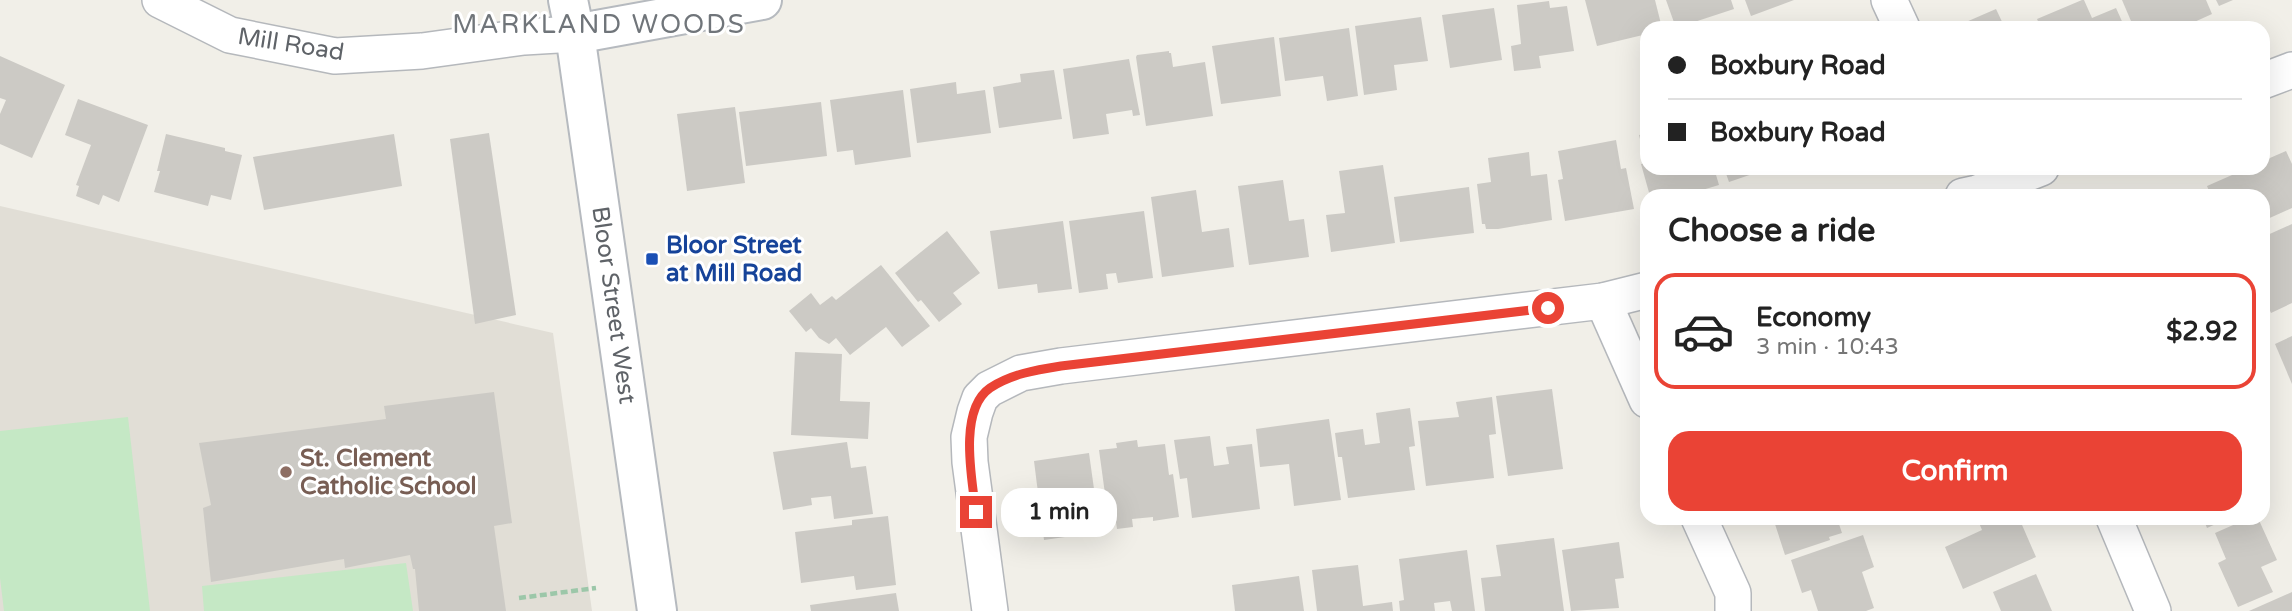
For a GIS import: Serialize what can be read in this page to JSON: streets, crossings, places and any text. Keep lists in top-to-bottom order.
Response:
{
  "streets": {
    "main road": ["Mill Road", "Bloor Street West"]
  },
  "crossings": [
    ["Mill Road", "Bloor Street West"]
  ],
  "districts": ["MARKLAND WOODS"],
  "places": {
    "transit": ["Bloor Street at Mill Road"],
    "other": ["St. Clement Catholic School"]
  },
  "page": {
    "banner": ["Boxbury Road", "Boxbury Road"],
    "heading": "Choose a ride",
    "list": [
      {
        "name": "Economy",
        "note": "3 min · 10:43",
        "value": "$2.92"
      }
    ],
    "buttons": "Confirm",
    "bubble": "1 min"
  }
}
